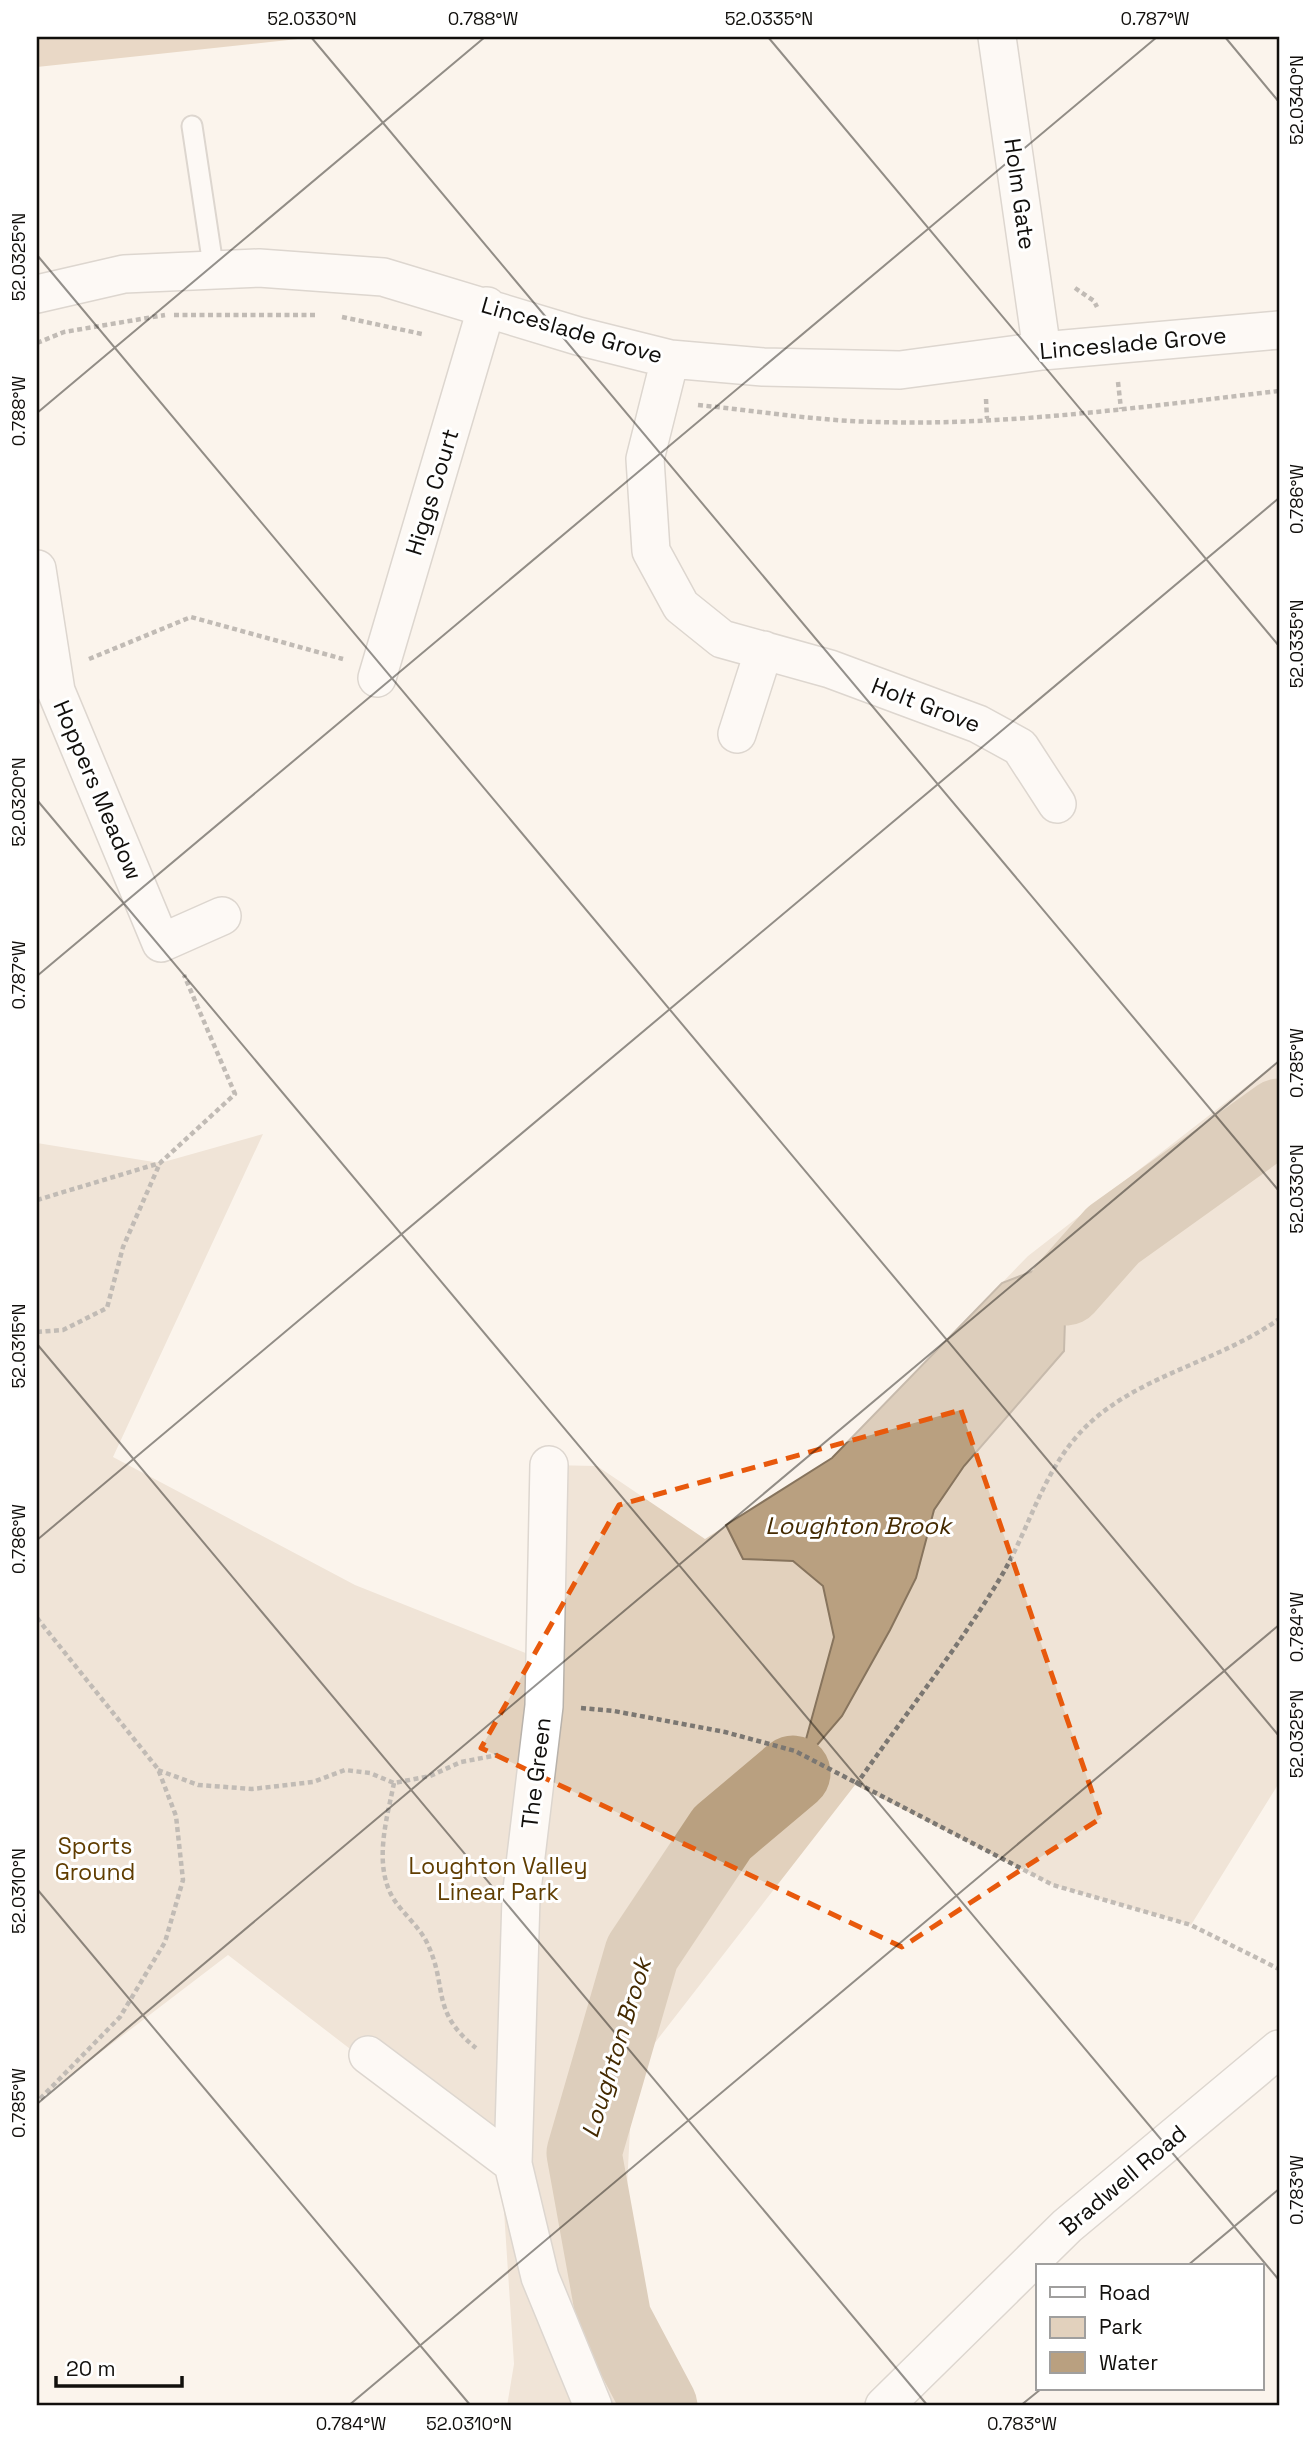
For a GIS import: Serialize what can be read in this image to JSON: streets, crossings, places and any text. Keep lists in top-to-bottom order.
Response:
{
  "streets": {
    "street": [
      "Holm Gate",
      "Linceslade Grove",
      "Higgs Court",
      "Holt Grove",
      "Hoppers Meadow",
      "The Green",
      "Bradwell Road"
    ]
  },
  "crossings": [
    ["Holm Gate", "Linceslade Grove"],
    ["Linceslade Grove", "Higgs Court"],
    ["Linceslade Grove", "Holt Grove"]
  ],
  "water": ["Loughton Brook"],
  "parks": ["Sports Ground", "Loughton Valley Linear Park"],
  "legend": ["Road", "Park", "Water"],
  "scale_bar": "20 m",
  "coordinates": [
    "52.0330°N",
    "0.788°W",
    "52.0335°N",
    "0.787°W",
    "52.0340°N",
    "52.0325°N",
    "0.786°W",
    "52.0320°N",
    "0.785°W",
    "52.0315°N",
    "0.784°W",
    "52.0310°N",
    "0.783°W"
  ]
}
